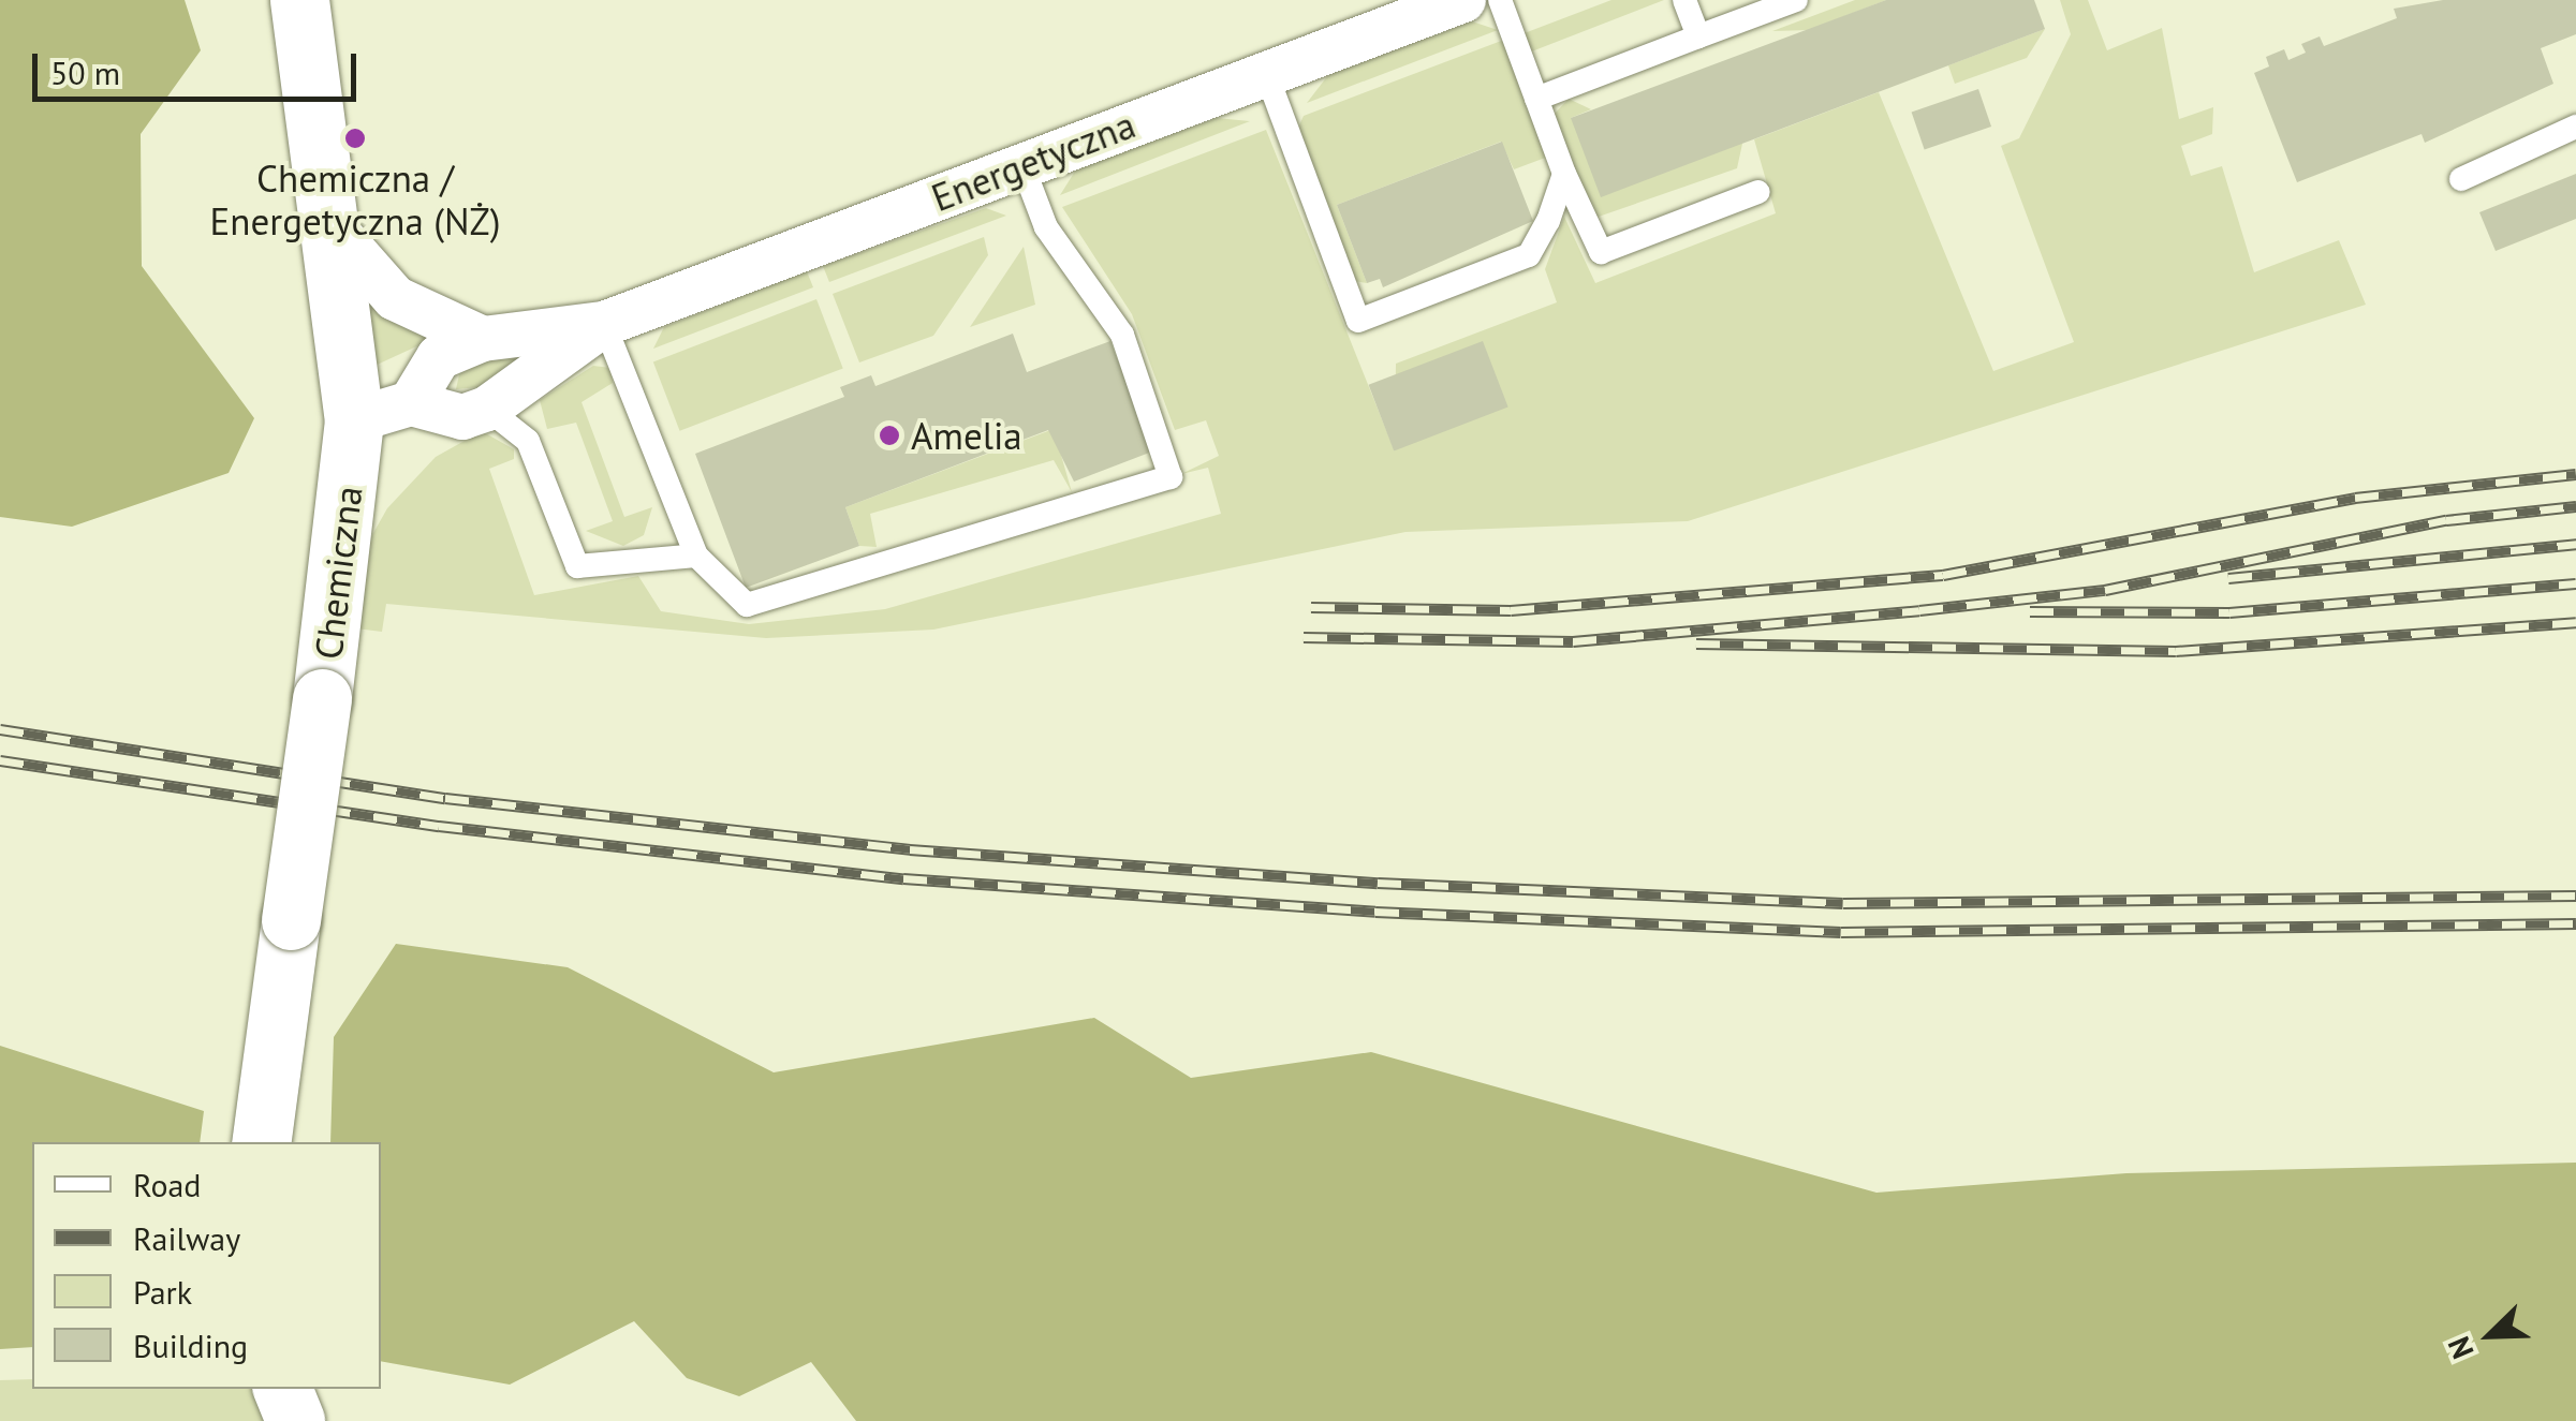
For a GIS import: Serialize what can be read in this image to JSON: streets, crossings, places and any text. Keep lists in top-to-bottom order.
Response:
{
  "streets": {
    "street": ["Energetyczna", "Chemiczna"]
  },
  "places": ["Chemiczna / Energetyczna (NŻ)", "Amelia"],
  "legend": [
    "Road",
    "Railway",
    "Park",
    "Building"
  ],
  "scale_bar": "50 m",
  "north": "bottom left"
}
